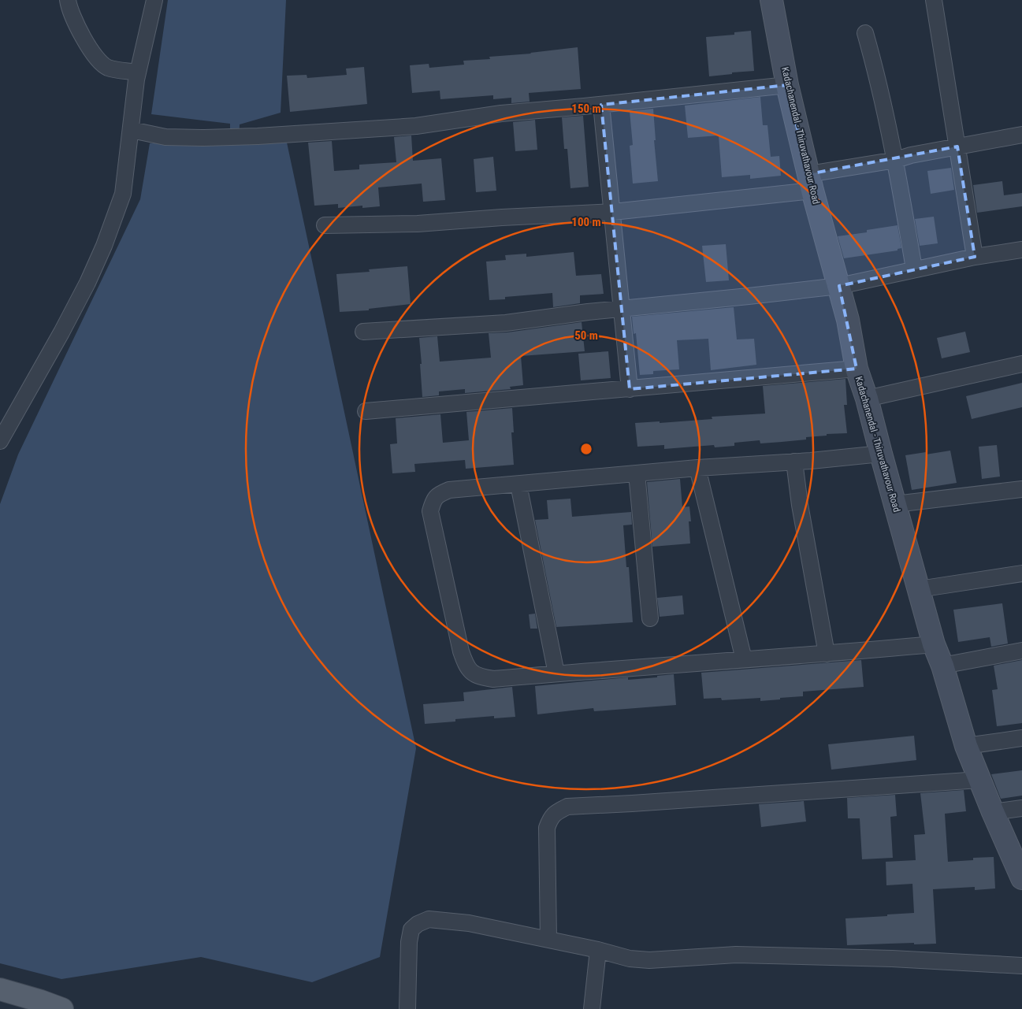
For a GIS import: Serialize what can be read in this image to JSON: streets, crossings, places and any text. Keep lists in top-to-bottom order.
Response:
{
  "streets": {
    "main road": ["Kadachanendal - Thiruvathavour Road"]
  },
  "rings": ["150 m", "100 m", "50 m"]
}
